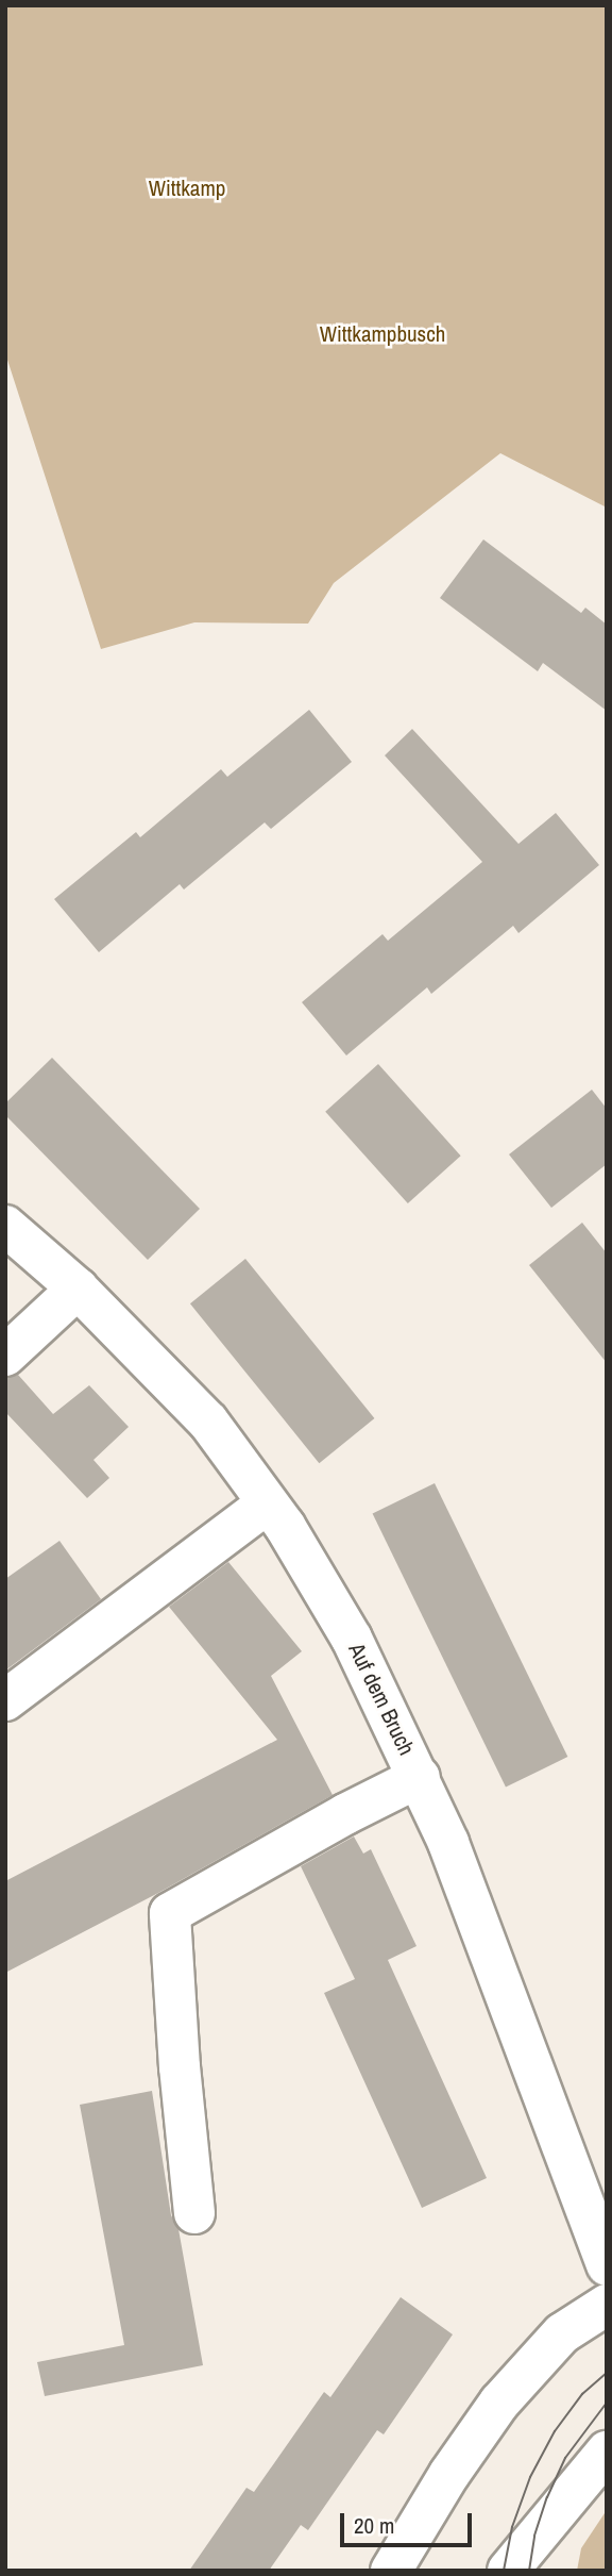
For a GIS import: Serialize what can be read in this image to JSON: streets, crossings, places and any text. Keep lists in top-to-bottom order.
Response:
{
  "streets": {
    "street": ["Auf dem Bruch"]
  },
  "parks": ["Wittkamp", "Wittkampbusch"],
  "scale_bar": "20 m"
}
